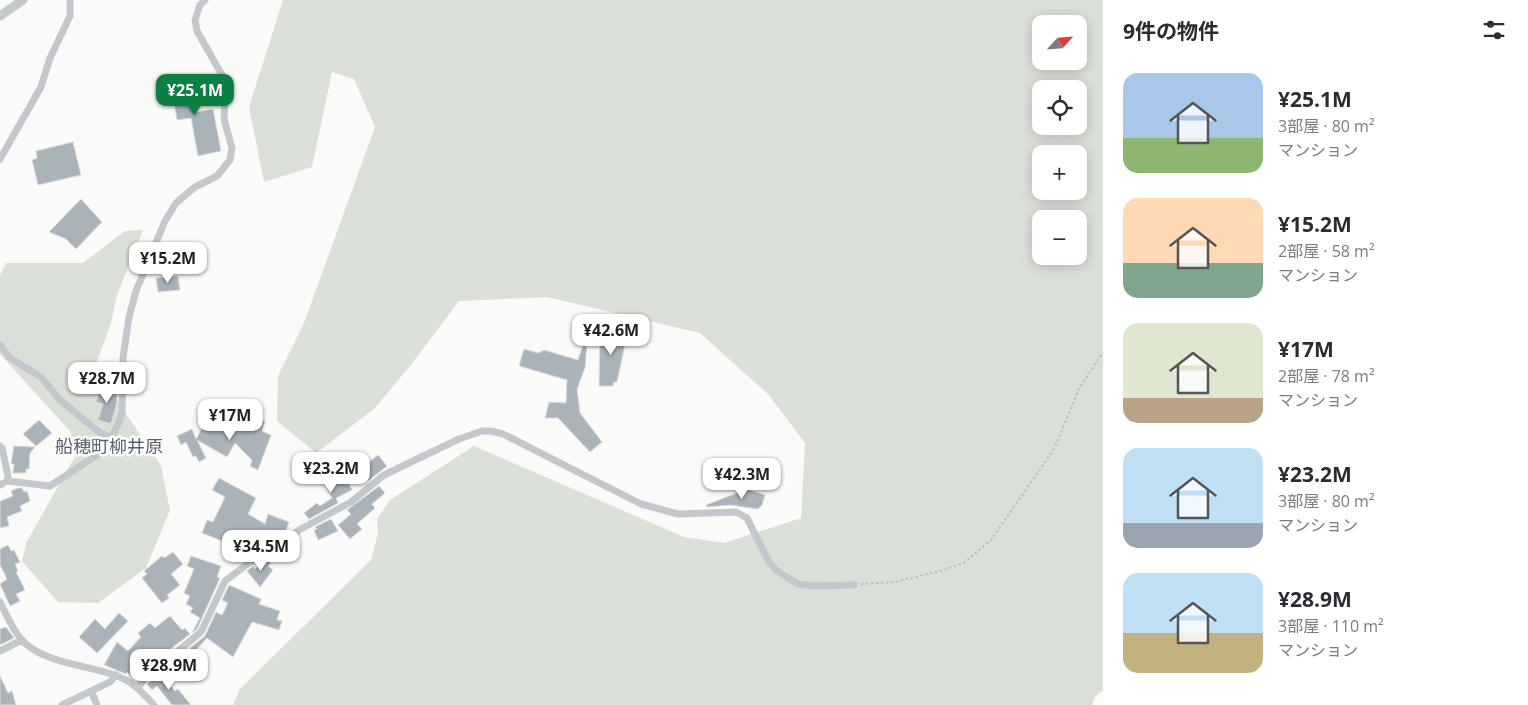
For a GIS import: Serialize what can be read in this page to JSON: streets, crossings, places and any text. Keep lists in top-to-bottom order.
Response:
{
  "districts": ["船穂町柳井原"],
  "north": "top right",
  "page": {
    "heading": "9件の物件",
    "map_buttons": ["+", "−"],
    "list": [
      {
        "name": "¥25.1M",
        "note": "3部屋 · 80 m² · マンション"
      },
      {
        "name": "¥15.2M",
        "note": "2部屋 · 58 m² · マンション"
      },
      {
        "name": "¥17M",
        "note": "2部屋 · 78 m² · マンション"
      },
      {
        "name": "¥23.2M",
        "note": "3部屋 · 80 m² · マンション"
      },
      {
        "name": "¥28.9M",
        "note": "3部屋 · 110 m² · マンション"
      }
    ],
    "price": [
      "¥25.1M",
      "¥15.2M",
      "¥42.6M",
      "¥28.7M",
      "¥17M",
      "¥23.2M",
      "¥42.3M",
      "¥34.5M",
      "¥28.9M"
    ]
  }
}
